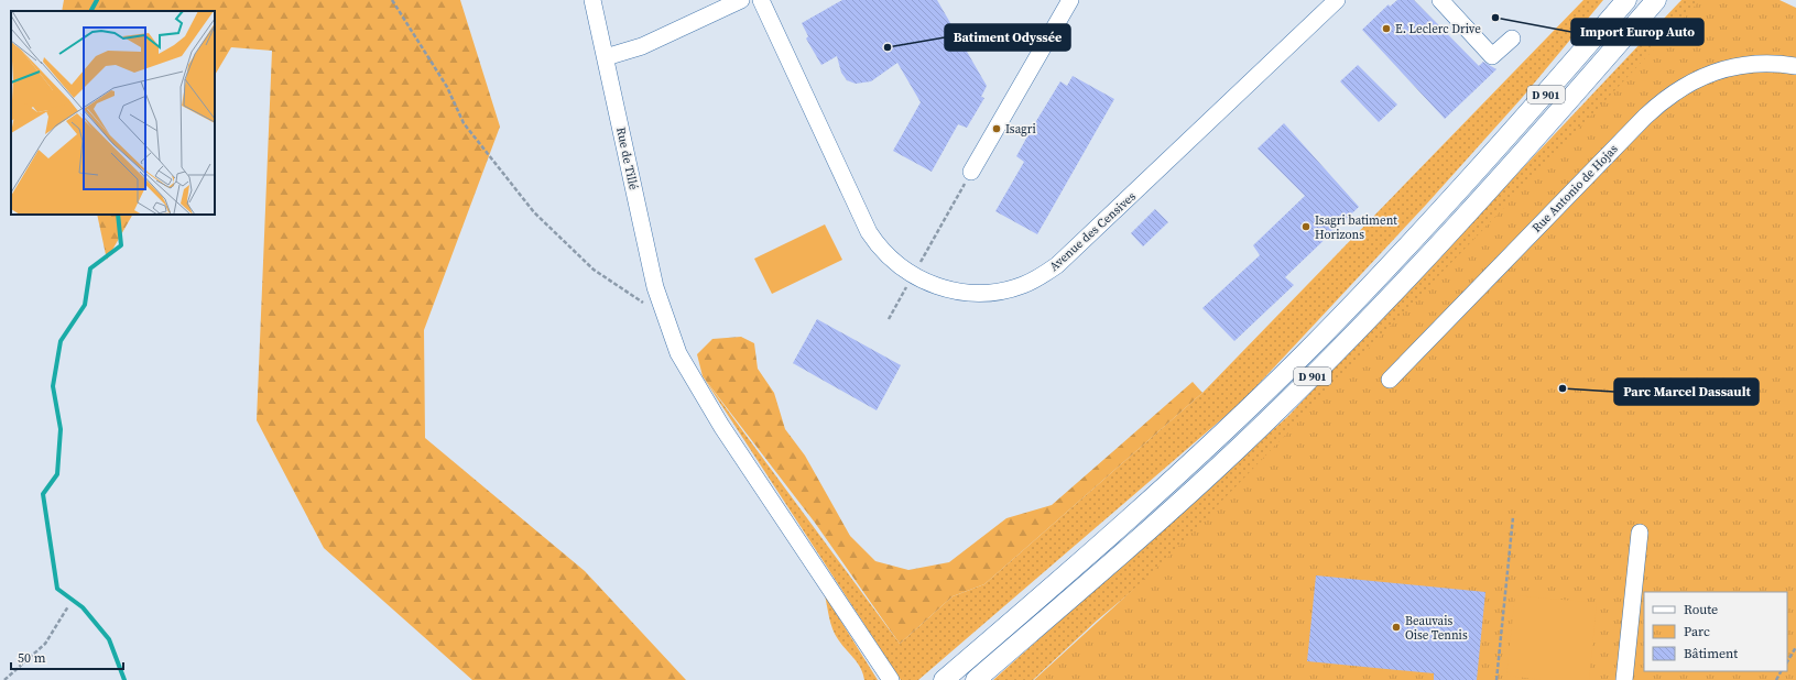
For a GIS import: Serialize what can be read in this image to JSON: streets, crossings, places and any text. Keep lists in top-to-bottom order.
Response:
{
  "streets": {
    "main road": ["D 901"],
    "street": ["Rue de Tillé", "Rue Antonio de Hojas", "Avenue des Censives"]
  },
  "places": [
    "Import Europ Auto",
    "E. Leclerc Drive",
    "Batiment Odyssée",
    "Isagri",
    "Isagri batiment Horizons",
    "Parc Marcel Dassault",
    "Beauvais Oise Tennis"
  ],
  "legend": ["Route", "Parc", "Bâtiment"],
  "scale_bar": "50 m"
}
